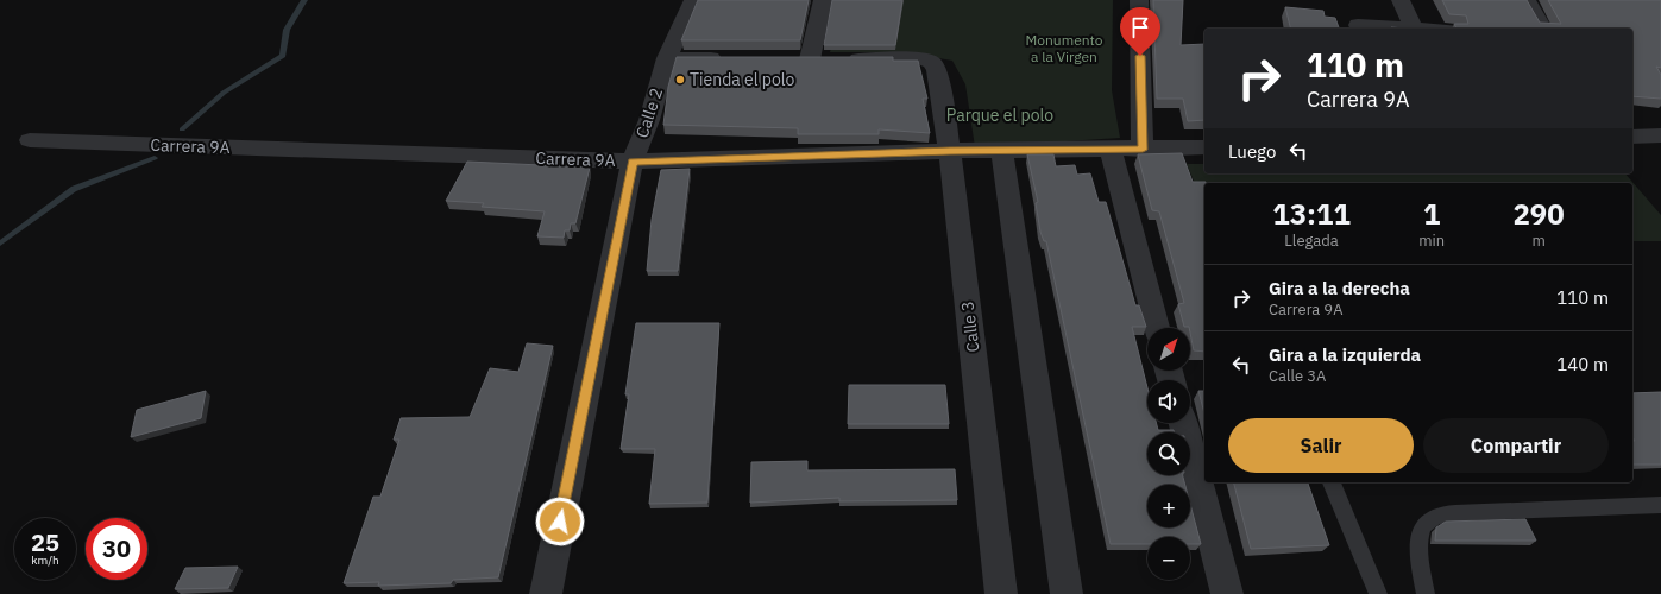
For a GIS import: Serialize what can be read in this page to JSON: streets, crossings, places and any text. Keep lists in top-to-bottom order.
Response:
{
  "streets": {
    "street": ["Calle 2", "Carrera 9A", "Calle 3"]
  },
  "crossings": [
    ["Calle 2", "Carrera 9A"],
    ["Carrera 9A", "Calle 3"]
  ],
  "parks": ["Monumento a la Virgen", "Parque el polo"],
  "places": ["Tienda el polo"],
  "north": "top right",
  "page": {
    "turn": ["110 m", "Carrera 9A"],
    "then": "Luego",
    "eta": [
      "13:11",
      "Llegada",
      "1",
      "min",
      "290",
      "m"
    ],
    "list": [
      {
        "name": "Gira a la derecha",
        "note": "Carrera 9A",
        "value": "110 m"
      },
      {
        "name": "Gira a la izquierda",
        "note": "Calle 3A",
        "value": "140 m"
      }
    ],
    "map_buttons": ["+", "−"],
    "buttons": ["Salir", "Compartir"],
    "speed": "25 km/h",
    "limit": "30"
  }
}
